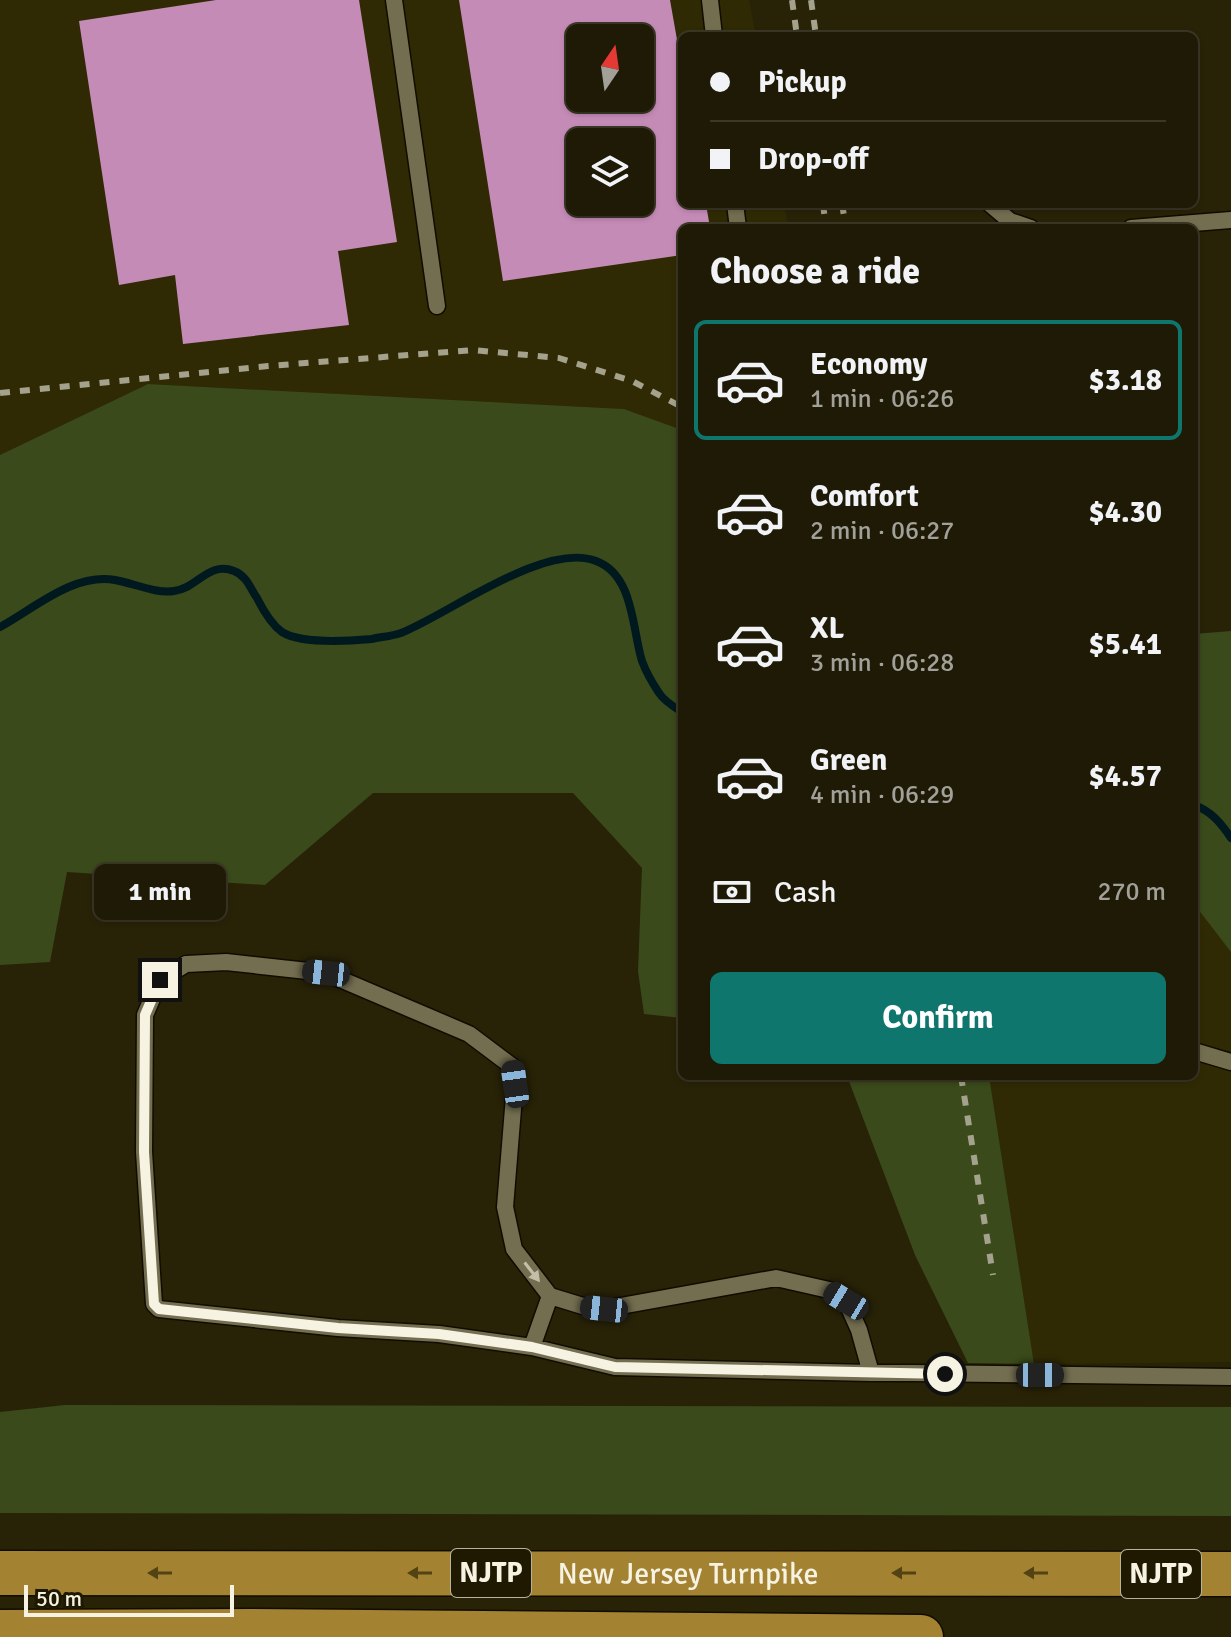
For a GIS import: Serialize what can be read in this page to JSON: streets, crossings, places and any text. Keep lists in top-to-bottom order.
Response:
{
  "streets": {
    "highway": ["NJTP", "New Jersey Turnpike"]
  },
  "scale_bar": "50 m",
  "north": "top",
  "page": {
    "banner": ["Pickup", "Drop-off"],
    "heading": "Choose a ride",
    "list": [
      {
        "name": "Economy",
        "note": "1 min · 06:26",
        "value": "$3.18"
      },
      {
        "name": "Comfort",
        "note": "2 min · 06:27",
        "value": "$4.30"
      },
      {
        "name": "XL",
        "note": "3 min · 06:28",
        "value": "$5.41"
      },
      {
        "name": "Green",
        "note": "4 min · 06:29",
        "value": "$4.57"
      }
    ],
    "pay": ["Cash", "270 m"],
    "bubble": "1 min",
    "buttons": "Confirm",
    "scale": "50 m"
  }
}
